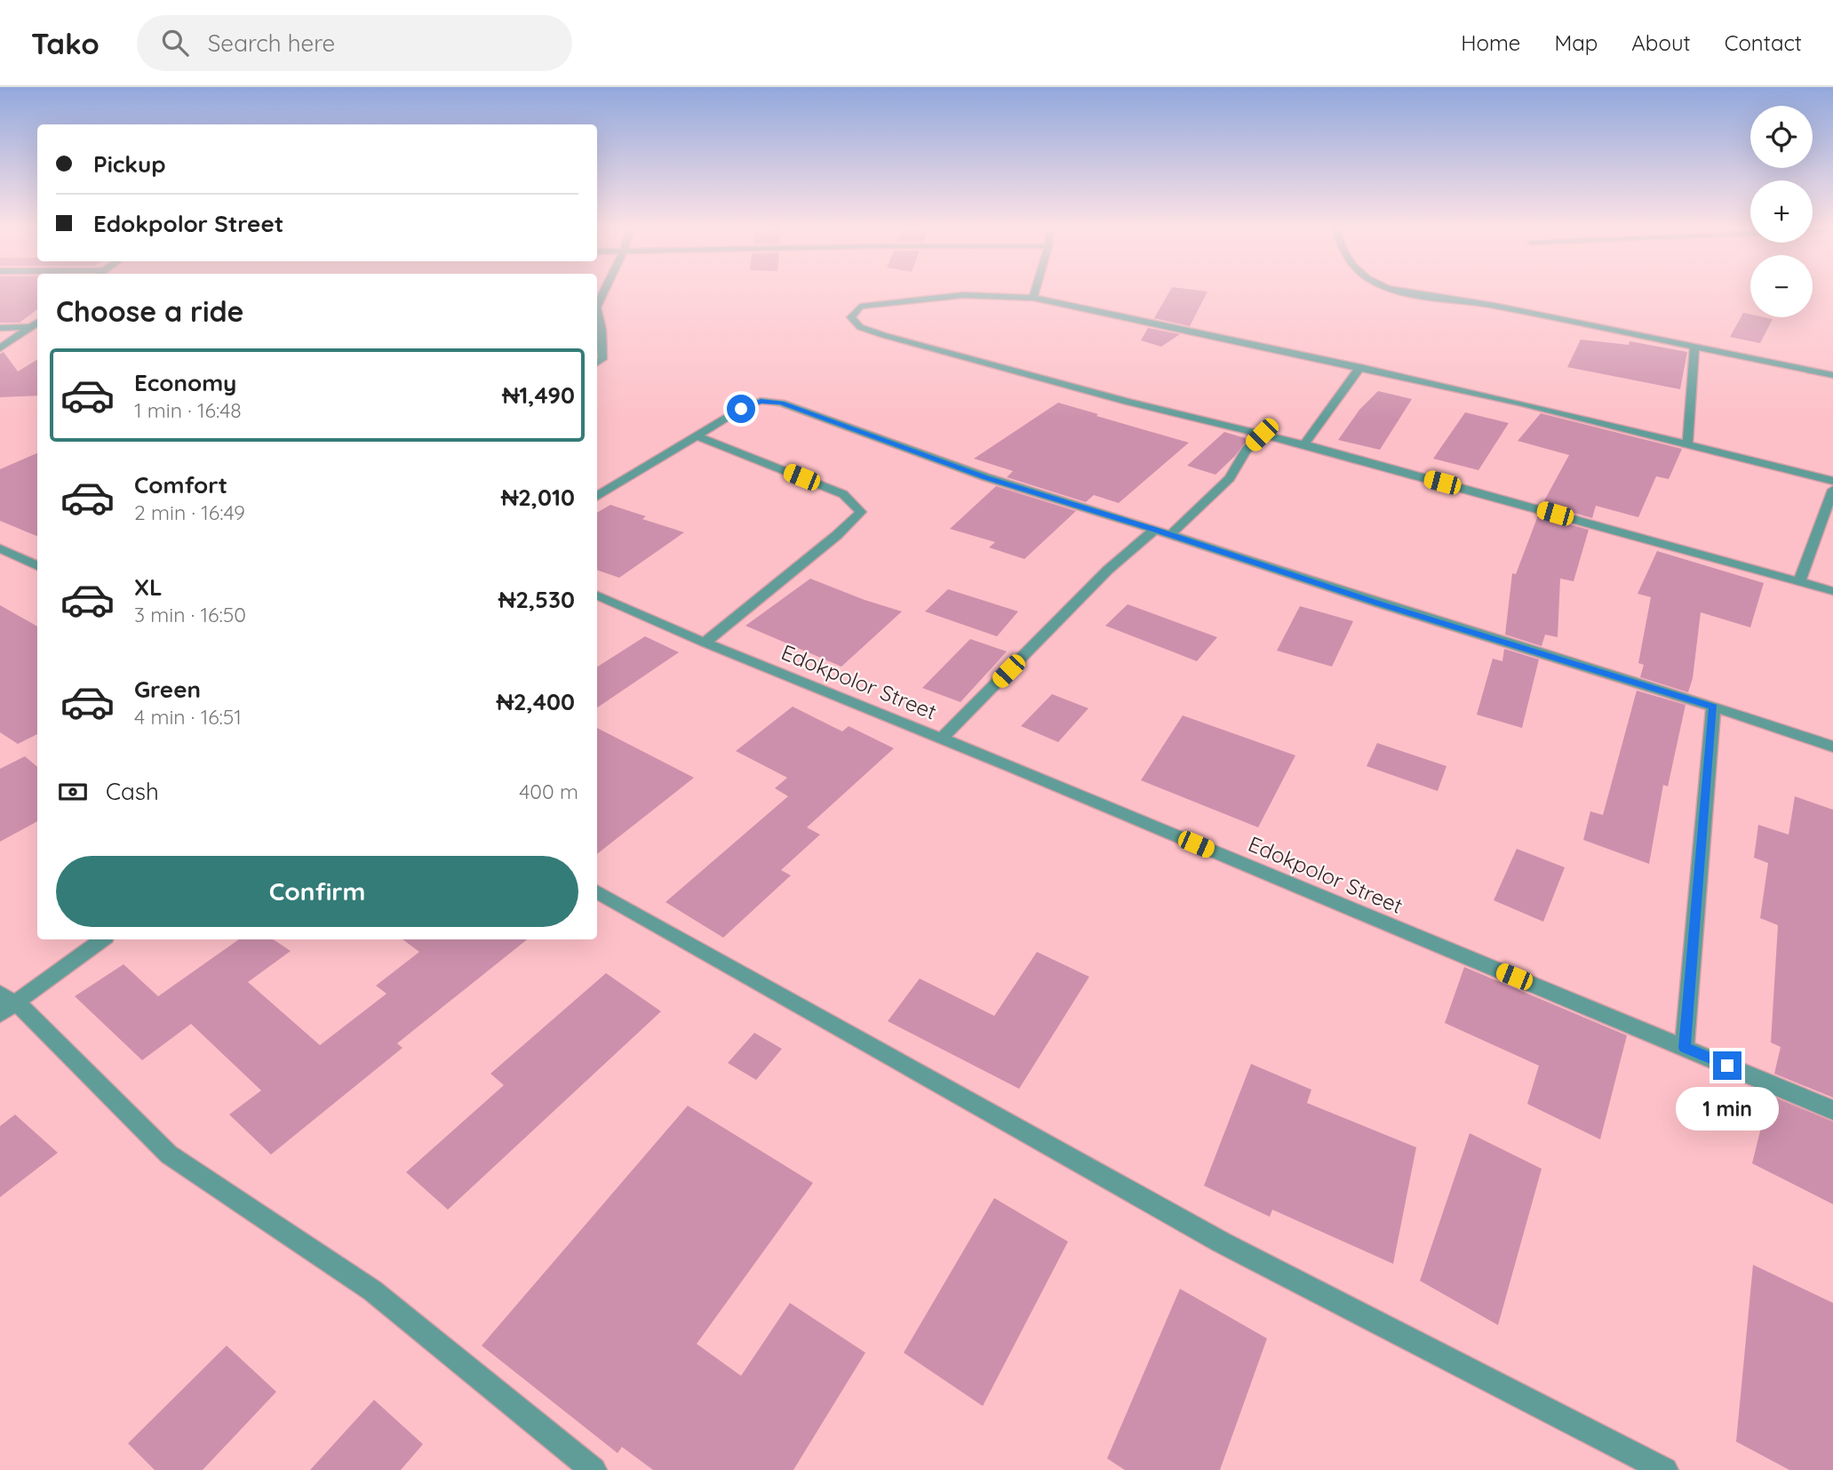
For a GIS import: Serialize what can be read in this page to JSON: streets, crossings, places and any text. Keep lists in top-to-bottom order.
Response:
{
  "streets": {
    "street": ["Edokpolor Street"]
  },
  "page": {
    "header": "Tako",
    "search": "Search here",
    "nav": [
      "Home",
      "Map",
      "About",
      "Contact"
    ],
    "map_buttons": ["+", "−"],
    "banner": ["Pickup", "Edokpolor Street"],
    "heading": "Choose a ride",
    "list": [
      {
        "name": "Economy",
        "note": "1 min · 16:48",
        "value": "₦1,490"
      },
      {
        "name": "Comfort",
        "note": "2 min · 16:49",
        "value": "₦2,010"
      },
      {
        "name": "XL",
        "note": "3 min · 16:50",
        "value": "₦2,530"
      },
      {
        "name": "Green",
        "note": "4 min · 16:51",
        "value": "₦2,400"
      }
    ],
    "pay": ["Cash", "400 m"],
    "buttons": "Confirm",
    "bubble": "1 min"
  }
}
